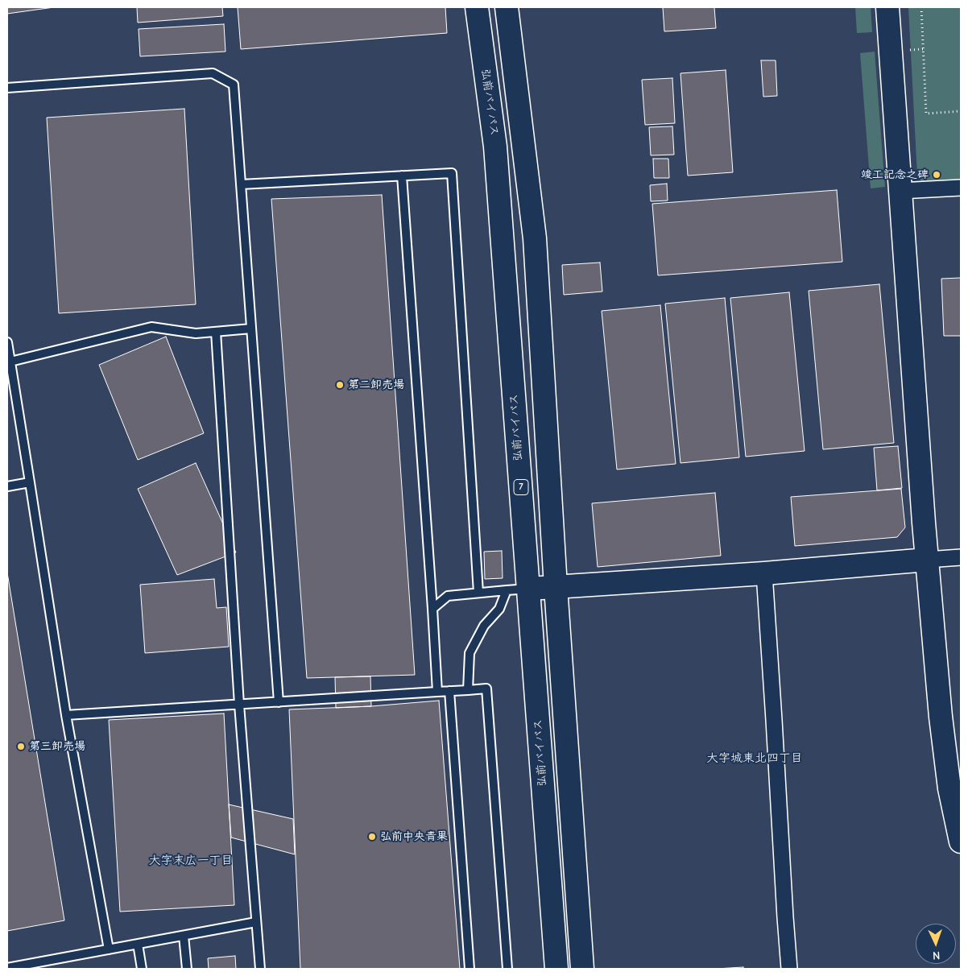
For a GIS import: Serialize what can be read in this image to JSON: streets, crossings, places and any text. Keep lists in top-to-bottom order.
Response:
{
  "streets": {
    "main road": ["弘前バイパス", "7"]
  },
  "districts": ["大字城東北四丁目", "大字末広一丁目"],
  "places": [
    "竣工記念之碑",
    "第二卸売場",
    "第三卸売場",
    "弘前中央青果"
  ],
  "north": "bottom"
}
